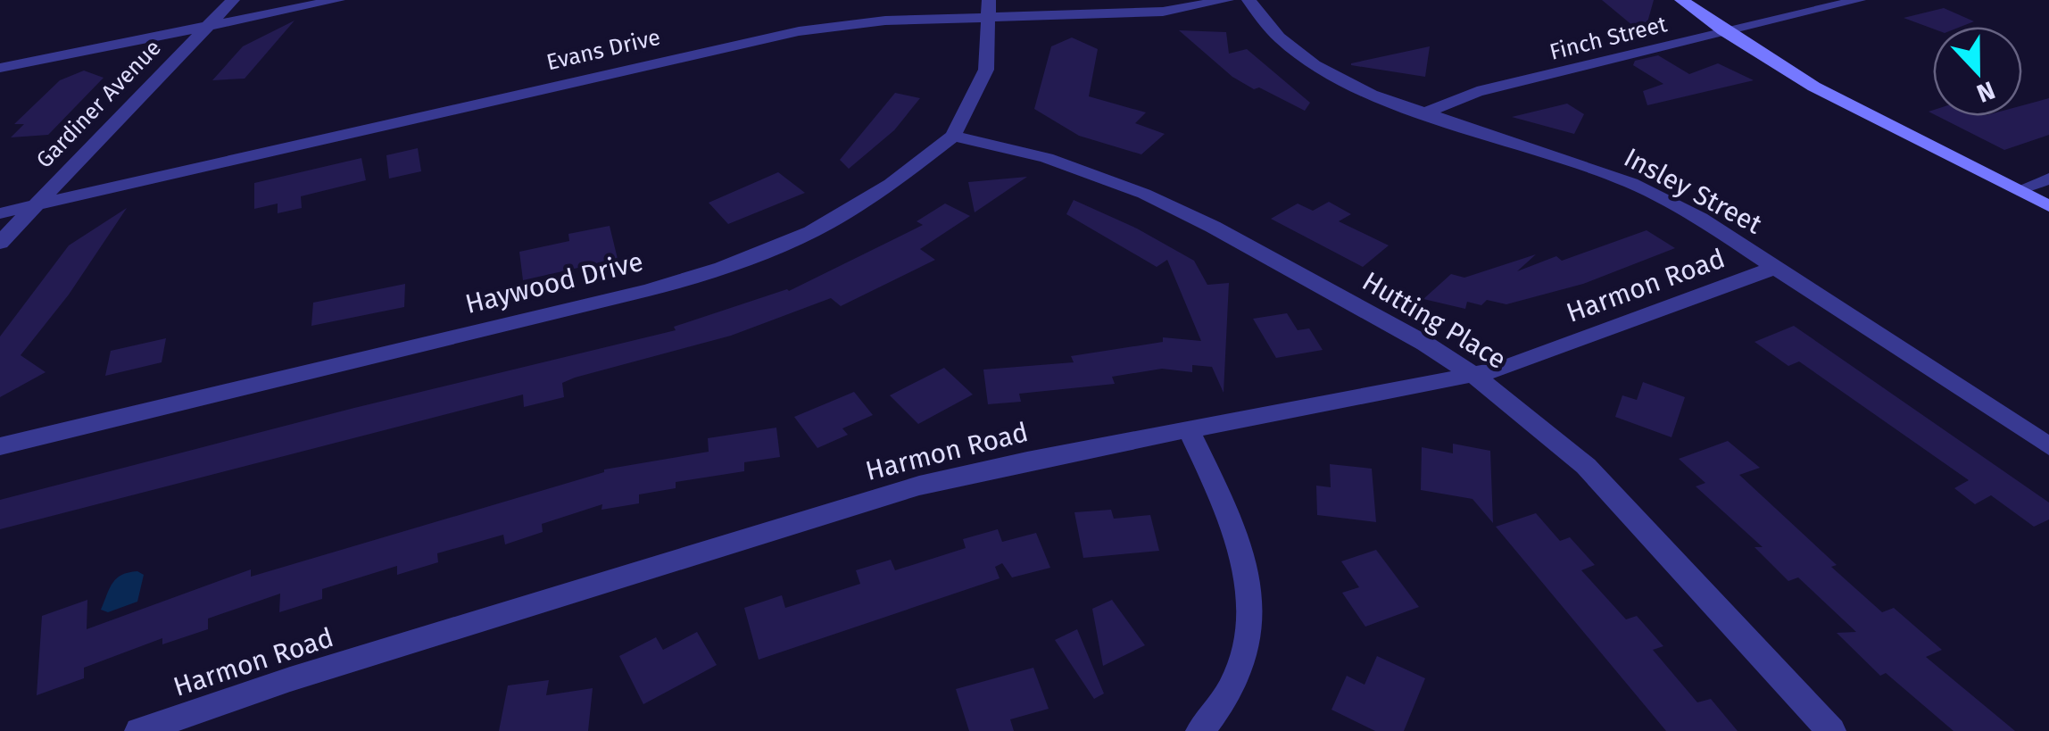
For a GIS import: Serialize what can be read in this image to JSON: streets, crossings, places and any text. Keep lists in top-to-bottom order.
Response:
{
  "streets": {
    "street": [
      "Finch Street",
      "Evans Drive",
      "Gardiner Avenue",
      "Insley Street",
      "Haywood Drive",
      "Harmon Road",
      "Hutting Place"
    ]
  },
  "crossings": [
    ["Finch Street", "Insley Street"],
    ["Evans Drive", "Gardiner Avenue"],
    ["Evans Drive", "Haywood Drive"],
    ["Insley Street", "Harmon Road"],
    ["Haywood Drive", "Hutting Place"],
    ["Harmon Road", "Hutting Place"]
  ],
  "north": "bottom"
}
